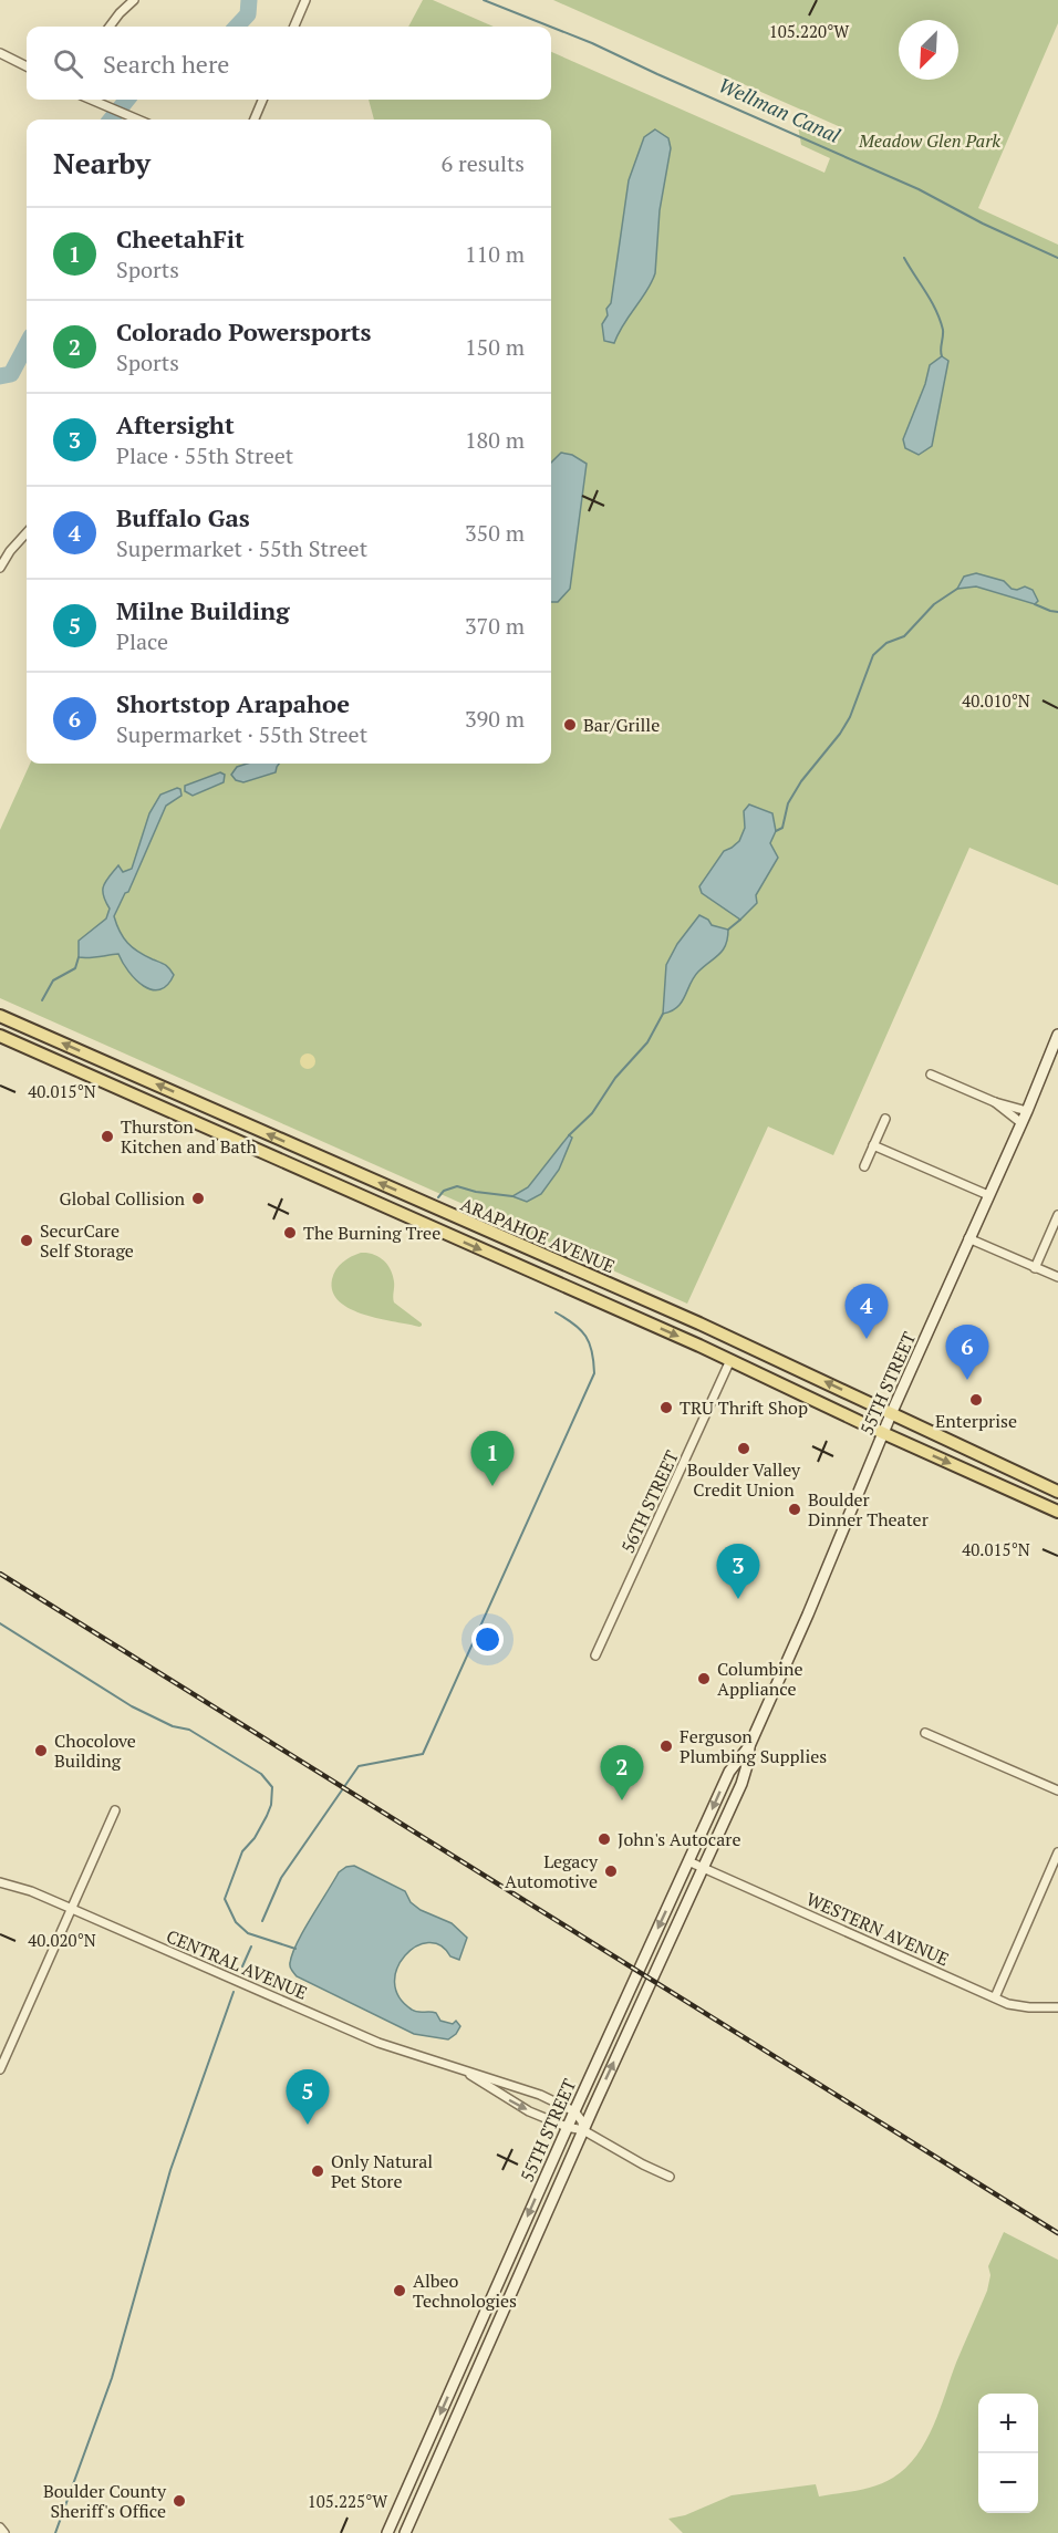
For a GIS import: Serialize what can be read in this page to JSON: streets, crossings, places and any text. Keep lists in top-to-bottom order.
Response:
{
  "streets": {
    "main road": ["ARAPAHOE AVENUE", "55TH STREET"],
    "street": ["56TH STREET", "WESTERN AVENUE", "CENTRAL AVENUE"]
  },
  "crossings": [
    ["ARAPAHOE AVENUE", "55TH STREET"],
    ["ARAPAHOE AVENUE", "56TH STREET"],
    ["55TH STREET", "WESTERN AVENUE"],
    ["55TH STREET", "CENTRAL AVENUE"]
  ],
  "water": ["Wellman Canal"],
  "parks": ["Meadow Glen Park"],
  "places": [
    "Bar/Grille",
    "Thurston Kitchen and Bath",
    "Global Collision",
    "The Burning Tree",
    "SecurCare Self Storage",
    "Enterprise",
    "TRU Thrift Shop",
    "Boulder Valley Credit Union",
    "Boulder Dinner Theater",
    "Columbine Appliance",
    "Ferguson Plumbing Supplies",
    "Chocolove Building",
    "John's Autocare",
    "Legacy Automotive",
    "Only Natural Pet Store",
    "Albeo Technologies",
    "Boulder County Sheriff's Office"
  ],
  "north": "bottom left",
  "page": {
    "search": "Search here",
    "heading": ["Nearby", "6 results"],
    "list": [
      {
        "mark": "1",
        "name": "CheetahFit",
        "note": "Sports",
        "value": "110 m"
      },
      {
        "mark": "2",
        "name": "Colorado Powersports",
        "note": "Sports",
        "value": "150 m"
      },
      {
        "mark": "3",
        "name": "Aftersight",
        "note": "Place · 55th Street",
        "value": "180 m"
      },
      {
        "mark": "4",
        "name": "Buffalo Gas",
        "note": "Supermarket · 55th Street",
        "value": "350 m"
      },
      {
        "mark": "5",
        "name": "Milne Building",
        "note": "Place",
        "value": "370 m"
      },
      {
        "mark": "6",
        "name": "Shortstop Arapahoe",
        "note": "Supermarket · 55th Street",
        "value": "390 m"
      }
    ],
    "pins": [
      "4",
      "6",
      "1",
      "3",
      "2",
      "5"
    ],
    "map_buttons": ["+", "−"]
  },
  "coordinates": [
    "105.220°W",
    "40.010°N",
    "40.015°N",
    "40.020°N",
    "105.225°W"
  ]
}
